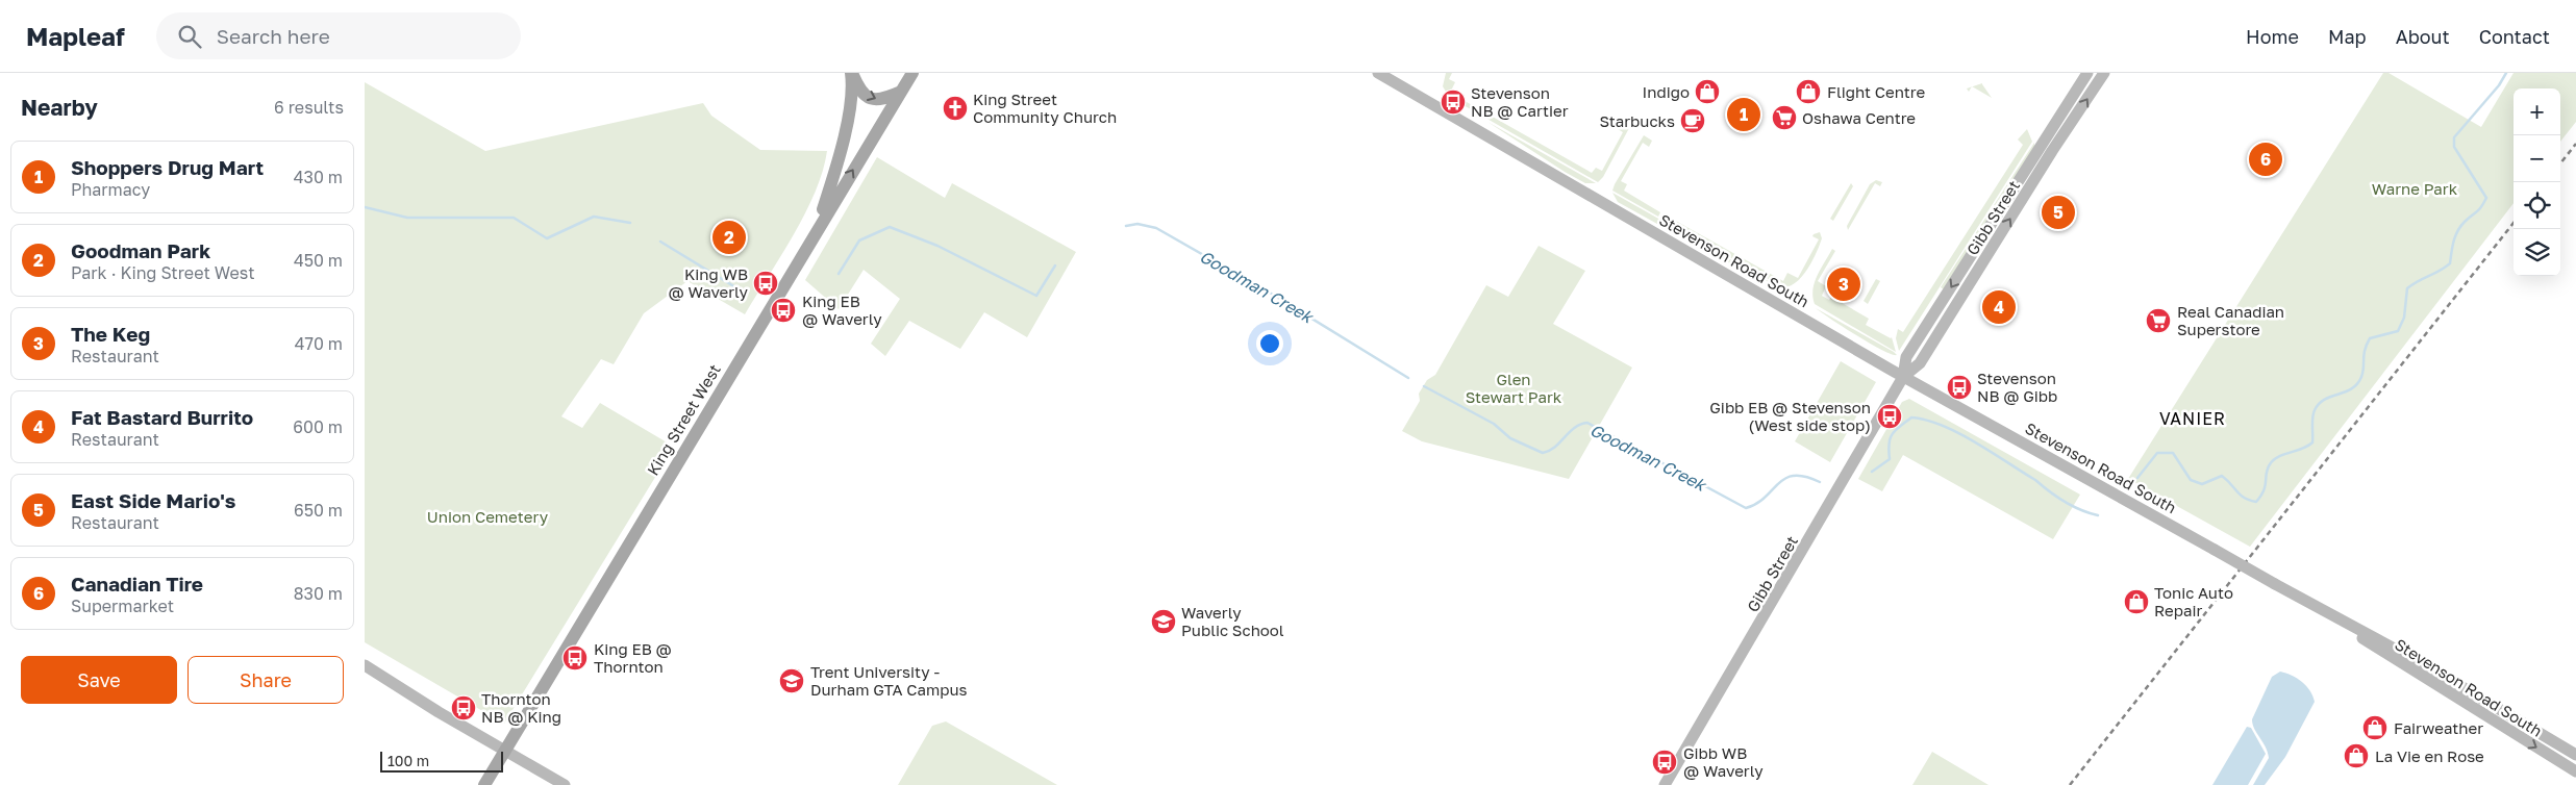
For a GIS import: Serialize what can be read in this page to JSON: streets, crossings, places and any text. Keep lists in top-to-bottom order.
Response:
{
  "streets": {
    "main road": ["Gibb Street", "Stevenson Road South", "King Street West"]
  },
  "crossings": [
    ["Gibb Street", "Stevenson Road South"]
  ],
  "districts": ["VANIER"],
  "water": ["Goodman Creek"],
  "parks": ["Warne Park", "Glen Stewart Park", "Union Cemetery"],
  "places": {
    "shop": [
      "Indigo",
      "Flight Centre",
      "Tonic Auto Repair",
      "Fairweather",
      "La Vie en Rose"
    ],
    "bus stop": [
      "Stevenson NB @ Cartier",
      "King WB @ Waverly",
      "King EB @ Waverly",
      "Stevenson NB @ Gibb",
      "Gibb EB @ Stevenson (West side stop)",
      "King EB @ Thornton",
      "Thornton NB @ King",
      "Gibb WB @ Waverly"
    ],
    "church": ["King Street Community Church"],
    "supermarket": ["Oshawa Centre", "Real Canadian Superstore"],
    "cafe": ["Starbucks"],
    "school or university": ["Waverly Public School", "Trent University - Durham GTA Campus"]
  },
  "scale_bar": "100 m",
  "page": {
    "header": "Mapleaf",
    "search": "Search here",
    "nav": [
      "Home",
      "Map",
      "About",
      "Contact"
    ],
    "heading": ["Nearby", "6 results"],
    "map_buttons": ["+", "−"],
    "pins": [
      "1",
      "6",
      "5",
      "2",
      "3",
      "4"
    ],
    "list": [
      {
        "mark": "1",
        "name": "Shoppers Drug Mart",
        "note": "Pharmacy",
        "value": "430 m"
      },
      {
        "mark": "2",
        "name": "Goodman Park",
        "note": "Park · King Street West",
        "value": "450 m"
      },
      {
        "mark": "3",
        "name": "The Keg",
        "note": "Restaurant",
        "value": "470 m"
      },
      {
        "mark": "4",
        "name": "Fat Bastard Burrito",
        "note": "Restaurant",
        "value": "600 m"
      },
      {
        "mark": "5",
        "name": "East Side Mario's",
        "note": "Restaurant",
        "value": "650 m"
      },
      {
        "mark": "6",
        "name": "Canadian Tire",
        "note": "Supermarket",
        "value": "830 m"
      }
    ],
    "buttons": ["Save", "Share"],
    "scale": "100 m"
  }
}
